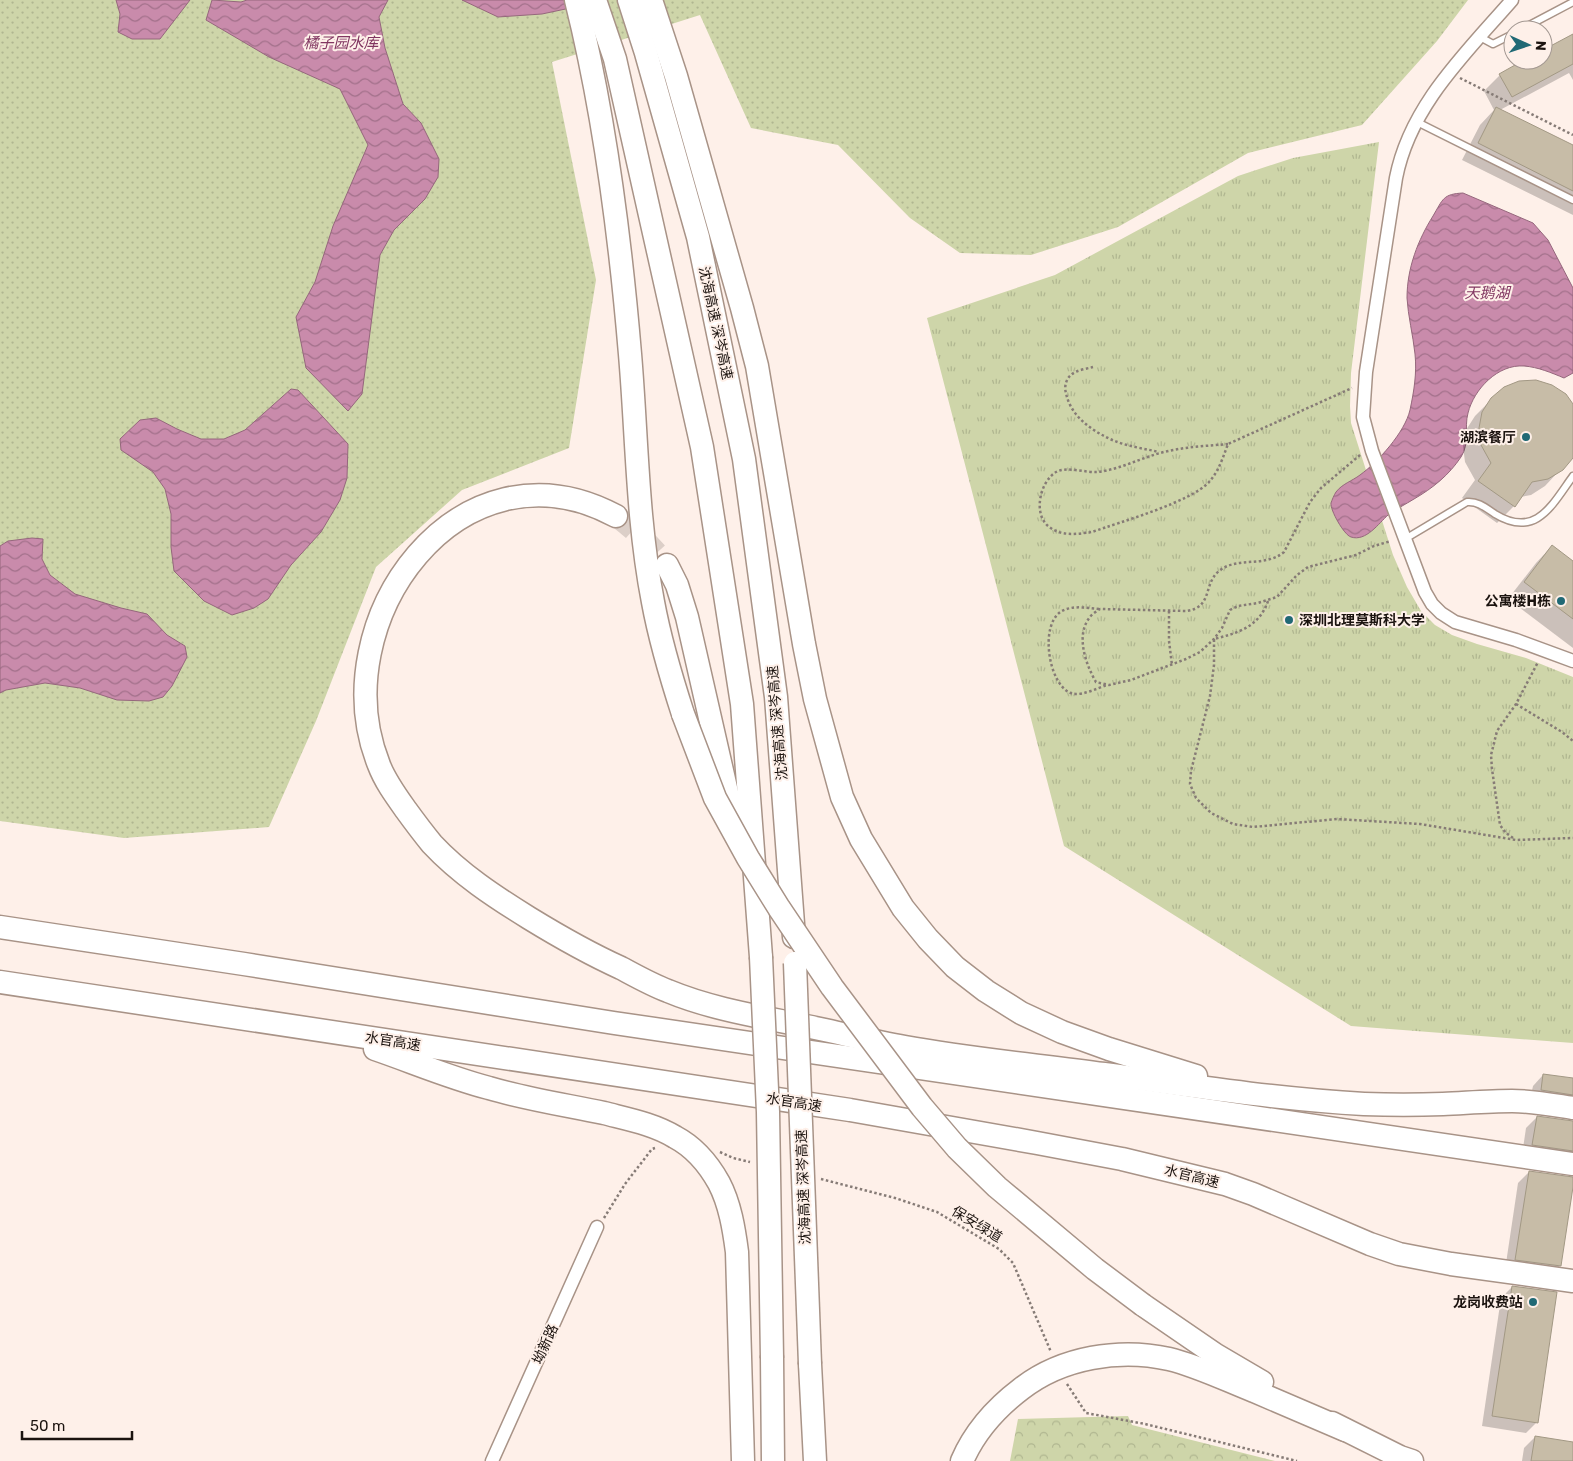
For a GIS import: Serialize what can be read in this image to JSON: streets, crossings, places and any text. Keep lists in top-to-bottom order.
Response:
{
  "streets": {
    "highway": ["沈海高速 深岑高速", "水官高速"],
    "street": ["坳新路"],
    "path": ["保安绿道"]
  },
  "water": ["橘子园水库", "天鹅湖"],
  "places": [
    "湖滨餐厅",
    "公寓楼H栋",
    "深圳北理莫斯科大学",
    "龙岗收费站"
  ],
  "scale_bar": "50 m",
  "north": "right"
}
